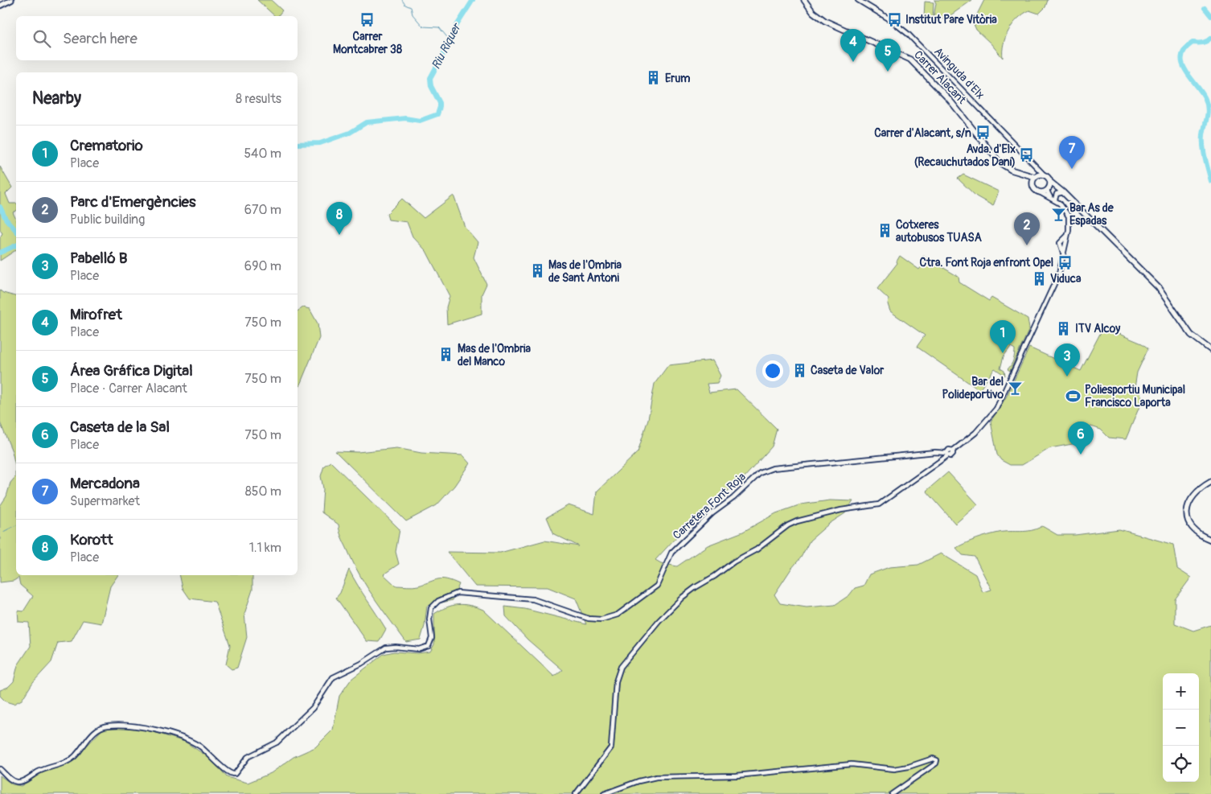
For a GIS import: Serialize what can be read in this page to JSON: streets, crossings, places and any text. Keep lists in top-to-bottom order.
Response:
{
  "streets": {
    "main road": ["Carrer Alacant"],
    "street": ["Avinguda d'Elx", "Carretera Font Roja"]
  },
  "crossings": [
    ["Avinguda d'Elx", "Carrer Alacant"]
  ],
  "water": ["Riu Riquer"],
  "places": {
    "bus stop": [
      "Institut Pare Vitòria",
      "Carrer Montcabrer 38",
      "Carrer d'Alacant, s/n",
      "Avda. d'Elx (Recauchutados Dani)",
      "Ctra. Font Roja enfront Opel"
    ],
    "building": [
      "Erum",
      "Cotxeres autobusos TUASA",
      "Mas de l'Ombria de Sant Antoni",
      "Viduca",
      "ITV Alcoy",
      "Mas de l'Ombria del Manco",
      "Caseta de Valor"
    ],
    "bar": ["Bar As de Espadas", "Bar del Polideportivo"],
    "sports": ["Poliesportiu Municipal Francisco Laporta"]
  },
  "page": {
    "search": "Search here",
    "pins": [
      "4",
      "5",
      "7",
      "8",
      "2",
      "1",
      "3",
      "6"
    ],
    "heading": ["Nearby", "8 results"],
    "list": [
      {
        "mark": "1",
        "name": "Crematorio",
        "note": "Place",
        "value": "540 m"
      },
      {
        "mark": "2",
        "name": "Parc d'Emergències",
        "note": "Public building",
        "value": "670 m"
      },
      {
        "mark": "3",
        "name": "Pabelló B",
        "note": "Place",
        "value": "690 m"
      },
      {
        "mark": "4",
        "name": "Mirofret",
        "note": "Place",
        "value": "750 m"
      },
      {
        "mark": "5",
        "name": "Área Gráfica Digital",
        "note": "Place · Carrer Alacant",
        "value": "750 m"
      },
      {
        "mark": "6",
        "name": "Caseta de la Sal",
        "note": "Place",
        "value": "750 m"
      },
      {
        "mark": "7",
        "name": "Mercadona",
        "note": "Supermarket",
        "value": "850 m"
      },
      {
        "mark": "8",
        "name": "Korott",
        "note": "Place",
        "value": "1.1 km"
      }
    ],
    "map_buttons": ["+", "−"]
  }
}
